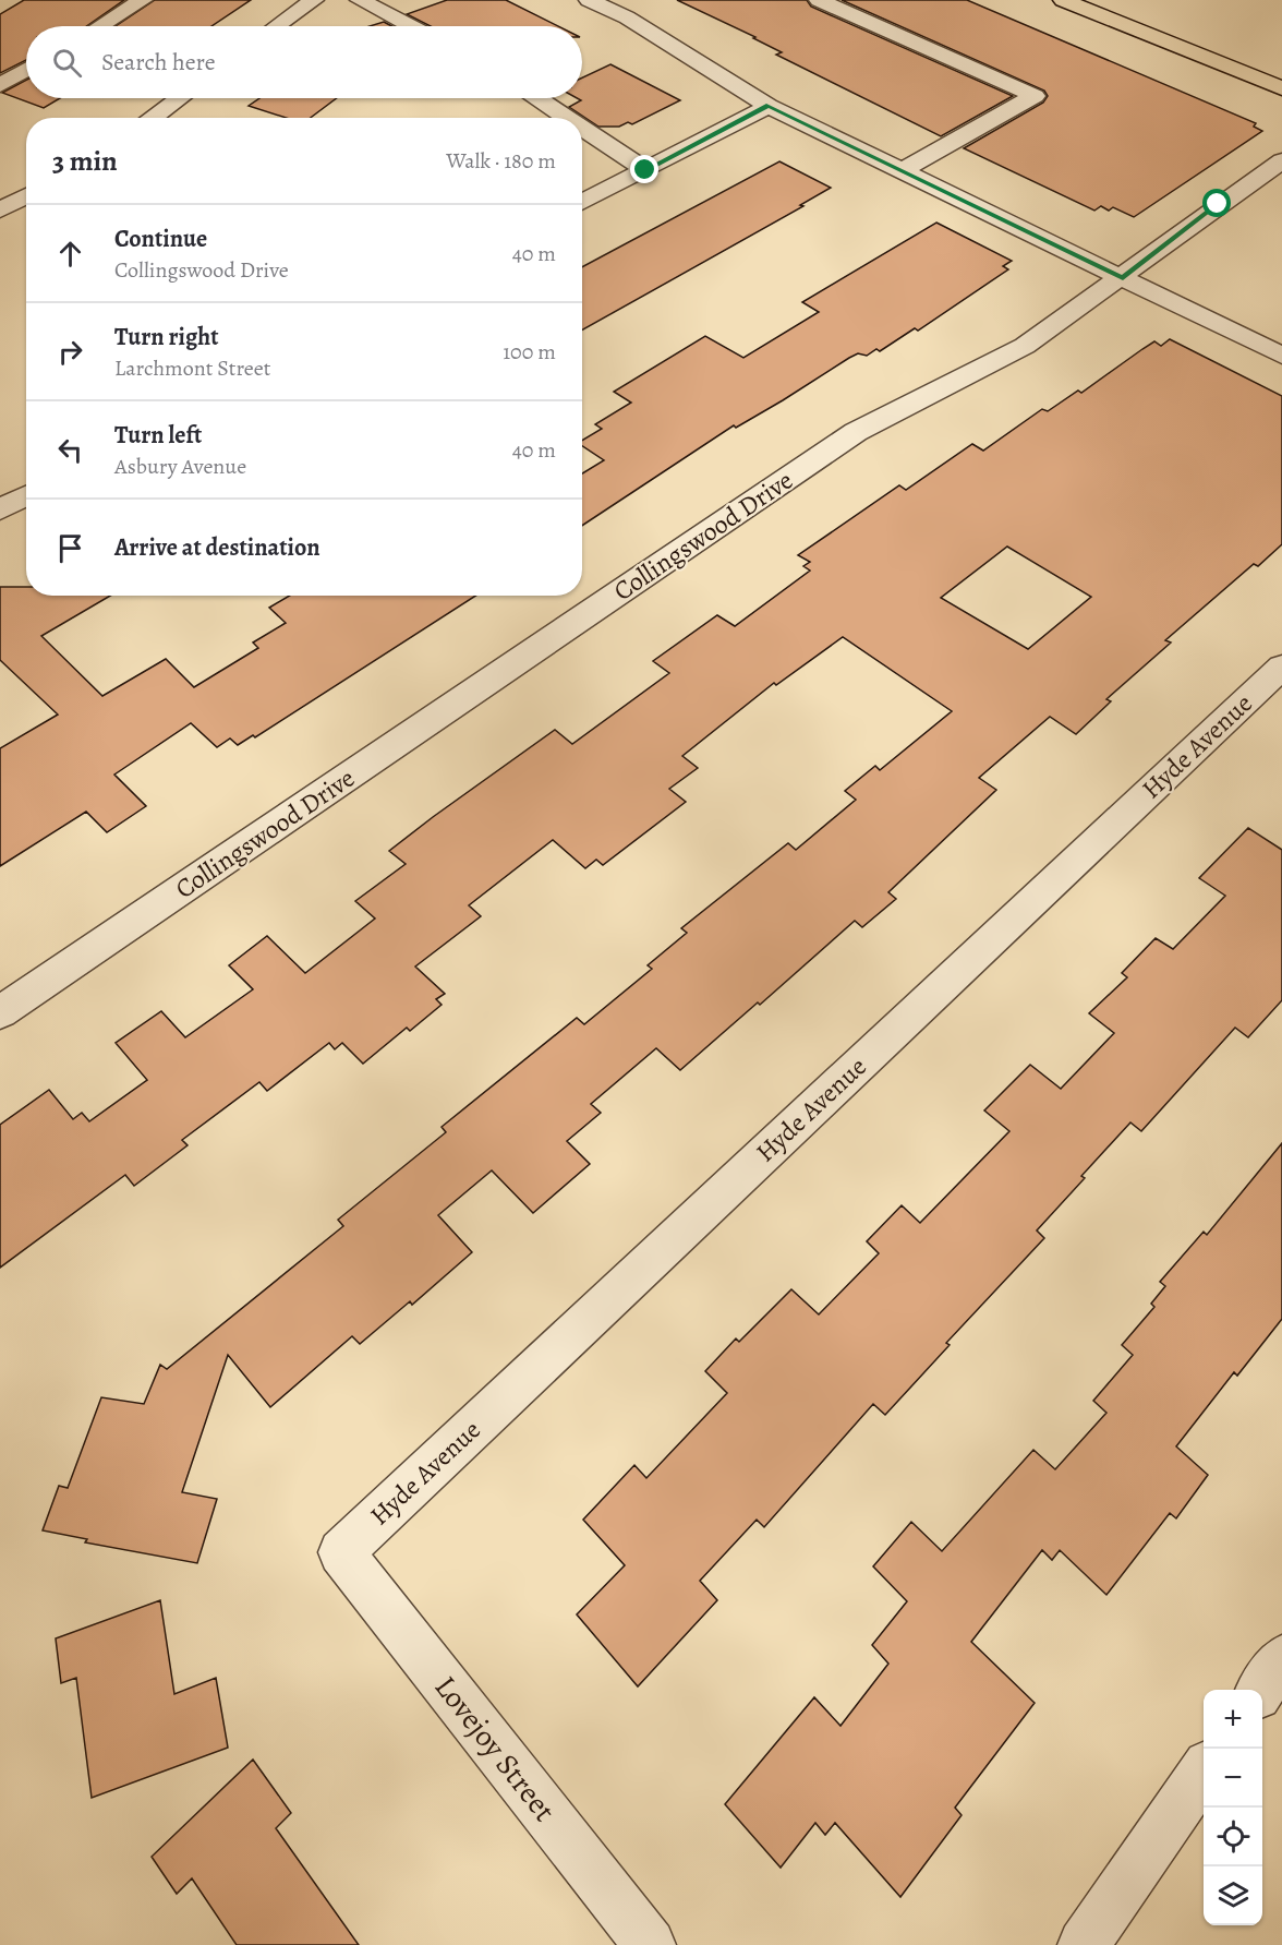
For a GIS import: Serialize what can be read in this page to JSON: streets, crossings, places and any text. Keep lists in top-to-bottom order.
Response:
{
  "streets": {
    "street": ["Collingswood Drive", "Hyde Avenue", "Lovejoy Street"]
  },
  "crossings": [
    ["Hyde Avenue", "Lovejoy Street"]
  ],
  "page": {
    "search": "Search here",
    "heading": ["3 min", "Walk · 180 m"],
    "list": [
      ["Continue", "Collingswood Drive", "40 m"],
      ["Turn right", "Larchmont Street", "100 m"],
      ["Turn left", "Asbury Avenue", "40 m"],
      "Arrive at destination"
    ],
    "map_buttons": ["+", "−"]
  }
}
